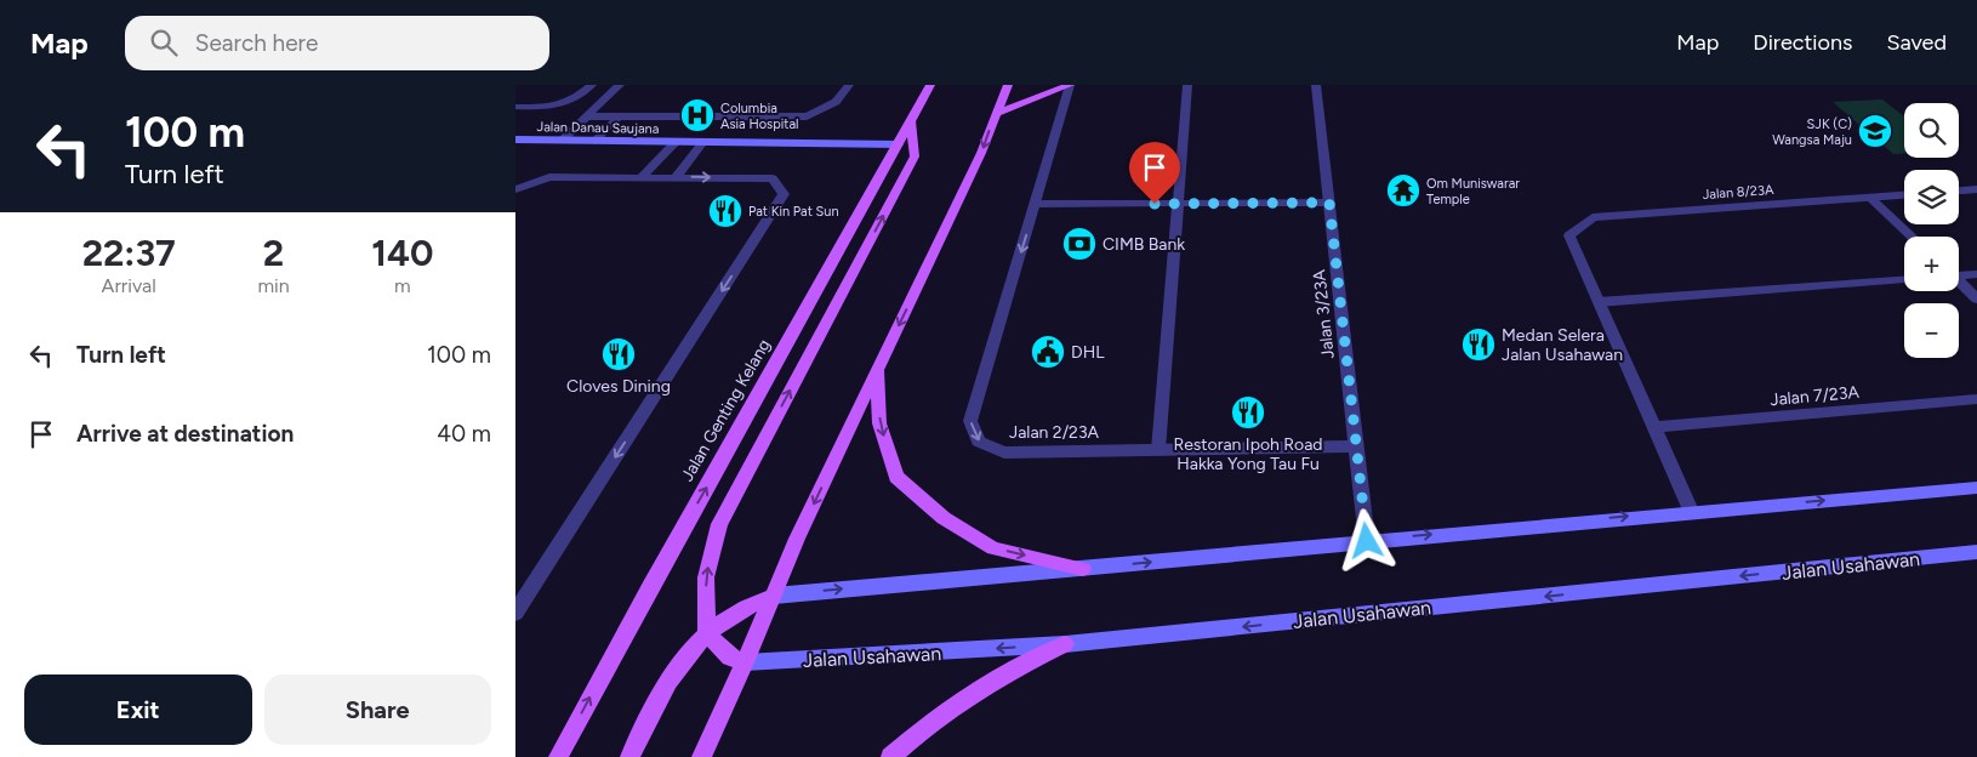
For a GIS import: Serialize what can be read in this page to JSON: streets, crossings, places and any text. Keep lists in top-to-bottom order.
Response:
{
  "streets": {
    "main road": ["Jalan Genting Kelang"],
    "street": [
      "Jalan Danau Saujana",
      "Jalan 8/23A",
      "Jalan 3/23A",
      "Jalan 7/23A",
      "Jalan 2/23A",
      "Jalan Usahawan"
    ]
  },
  "crossings": [
    ["Jalan Danau Saujana", "Jalan Genting Kelang"],
    ["Jalan 3/23A", "Jalan 2/23A"]
  ],
  "places": {
    "hospital": ["Columbia Asia Hospital"],
    "school or university": ["SJK (C) Wangsa Maju"],
    "temple": ["Om Muniswarar Temple"],
    "restaurant": [
      "Pat Kin Pat Sun",
      "Medan Selera Jalan Usahawan",
      "Cloves Dining",
      "Restoran Ipoh Road Hakka Yong Tau Fu"
    ],
    "bank": ["CIMB Bank"],
    "public building": ["DHL"]
  },
  "page": {
    "header": "Map",
    "search": "Search here",
    "nav": ["Map", "Directions", "Saved"],
    "turn": ["100 m", "Turn left"],
    "map_buttons": ["+", "−"],
    "eta": [
      "22:37",
      "Arrival",
      "2",
      "min",
      "140",
      "m"
    ],
    "list": [
      {
        "name": "Turn left",
        "value": "100 m"
      },
      {
        "name": "Arrive at destination",
        "value": "40 m"
      }
    ],
    "buttons": ["Exit", "Share"]
  }
}
